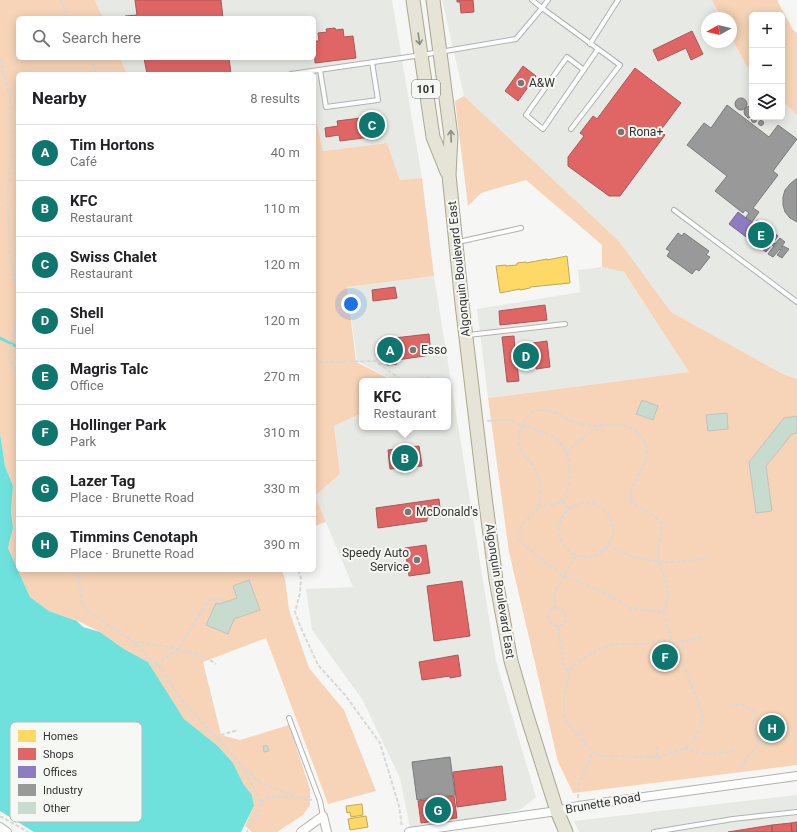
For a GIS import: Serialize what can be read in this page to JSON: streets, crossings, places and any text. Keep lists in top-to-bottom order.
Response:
{
  "streets": {
    "main road": ["101", "Algonquin Boulevard East"],
    "street": ["Brunette Road"]
  },
  "crossings": [
    ["Algonquin Boulevard East", "Brunette Road"]
  ],
  "places": [
    "A&W",
    "Rona+",
    "Esso",
    "McDonald's",
    "Speedy Auto Service"
  ],
  "legend": [
    "Homes",
    "Shops",
    "Offices",
    "Industry",
    "Other"
  ],
  "north": "left",
  "page": {
    "map_buttons": ["+", "−"],
    "search": "Search here",
    "heading": ["Nearby", "8 results"],
    "pins": [
      "C",
      "E",
      "A",
      "D",
      "B",
      "F",
      "H",
      "G"
    ],
    "list": [
      {
        "mark": "A",
        "name": "Tim Hortons",
        "note": "Café",
        "value": "40 m"
      },
      {
        "mark": "B",
        "name": "KFC",
        "note": "Restaurant",
        "value": "110 m"
      },
      {
        "mark": "C",
        "name": "Swiss Chalet",
        "note": "Restaurant",
        "value": "120 m"
      },
      {
        "mark": "D",
        "name": "Shell",
        "note": "Fuel",
        "value": "120 m"
      },
      {
        "mark": "E",
        "name": "Magris Talc",
        "note": "Office",
        "value": "270 m"
      },
      {
        "mark": "F",
        "name": "Hollinger Park",
        "note": "Park",
        "value": "310 m"
      },
      {
        "mark": "G",
        "name": "Lazer Tag",
        "note": "Place · Brunette Road",
        "value": "330 m"
      },
      {
        "mark": "H",
        "name": "Timmins Cenotaph",
        "note": "Place · Brunette Road",
        "value": "390 m"
      }
    ],
    "popup": ["KFC", "Restaurant"]
  }
}
